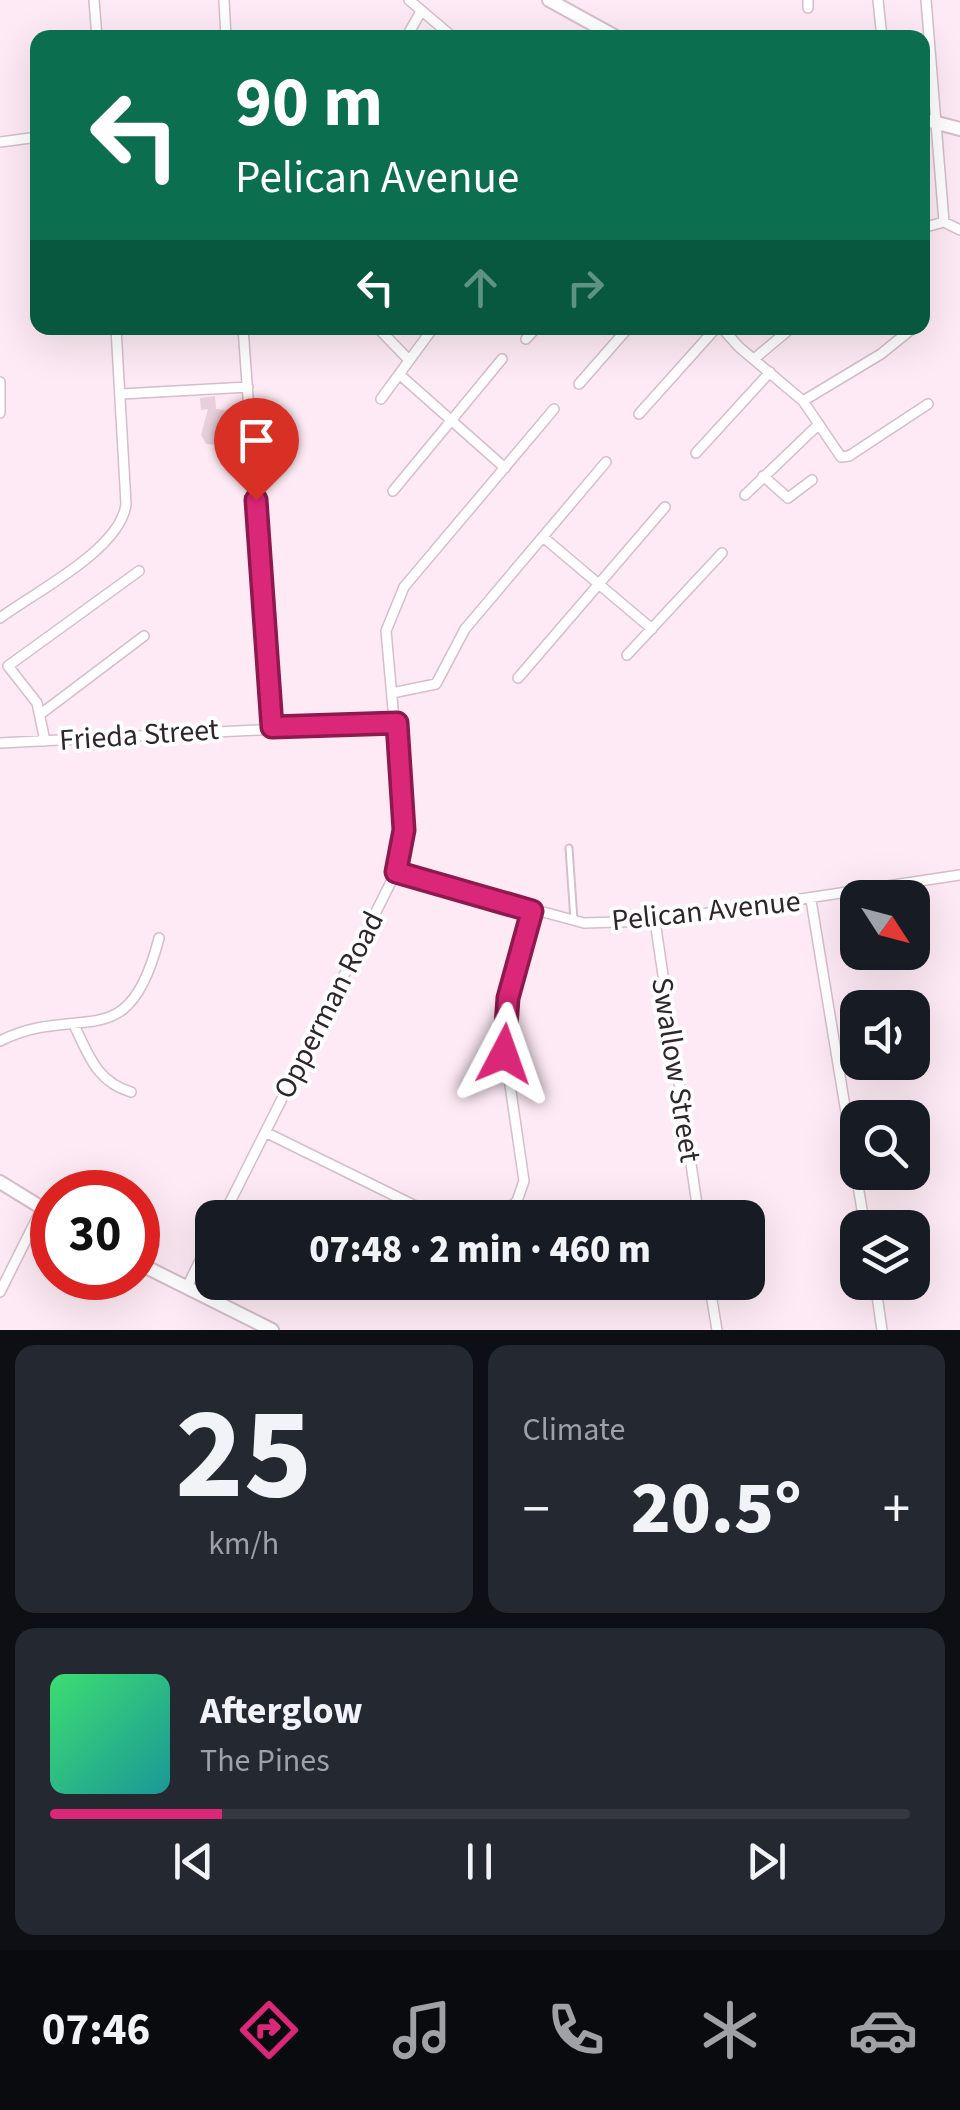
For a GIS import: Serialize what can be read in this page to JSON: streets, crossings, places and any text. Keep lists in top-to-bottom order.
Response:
{
  "streets": {
    "street": [
      "Frieda Street",
      "Pelican Avenue",
      "Opperman Road",
      "Swallow Street"
    ]
  },
  "crossings": [
    ["Frieda Street", "Opperman Road"],
    ["Pelican Avenue", "Opperman Road"],
    ["Pelican Avenue", "Swallow Street"]
  ],
  "north": "bottom right",
  "page": {
    "turn": ["90 m", "Pelican Avenue"],
    "limit": "30",
    "trip": "07:48 · 2 min · 460 m",
    "tile": [
      ["25", "km/h"],
      "Climate"
    ],
    "heat": ["−", "20.5°", "+"],
    "song": ["Afterglow", "The Pines"],
    "tabs": "07:46"
  }
}
